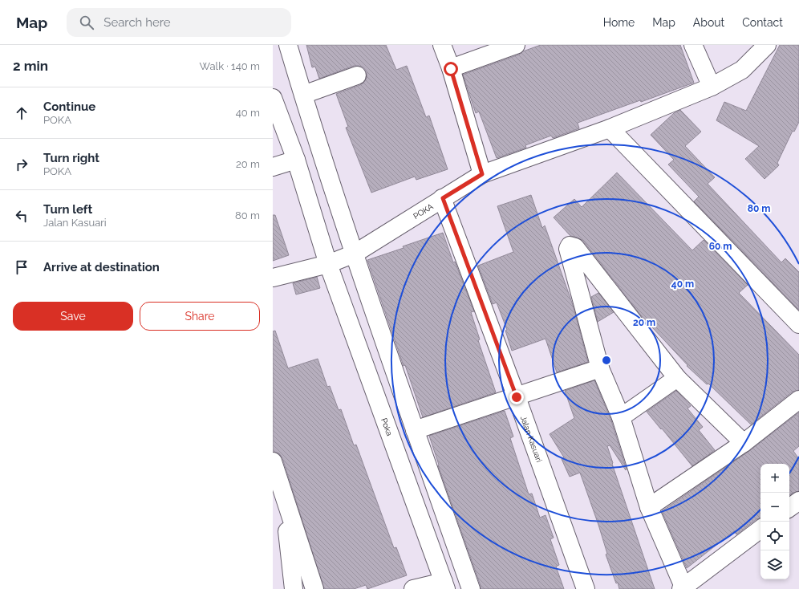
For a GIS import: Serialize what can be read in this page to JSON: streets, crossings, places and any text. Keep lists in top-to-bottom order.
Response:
{
  "streets": {
    "street": ["POKA", "Poka", "Jalan Kasuari"]
  },
  "crossings": [
    ["POKA", "Poka"],
    ["POKA", "Jalan Kasuari"]
  ],
  "page": {
    "header": "Map",
    "search": "Search here",
    "nav": [
      "Home",
      "Map",
      "About",
      "Contact"
    ],
    "heading": ["2 min", "Walk · 140 m"],
    "list": [
      ["Continue", "POKA", "40 m"],
      ["Turn right", "POKA", "20 m"],
      ["Turn left", "Jalan Kasuari", "80 m"],
      "Arrive at destination"
    ],
    "buttons": ["Save", "Share"],
    "map_buttons": ["+", "−"]
  },
  "rings": [
    "80 m",
    "60 m",
    "40 m",
    "20 m"
  ]
}
